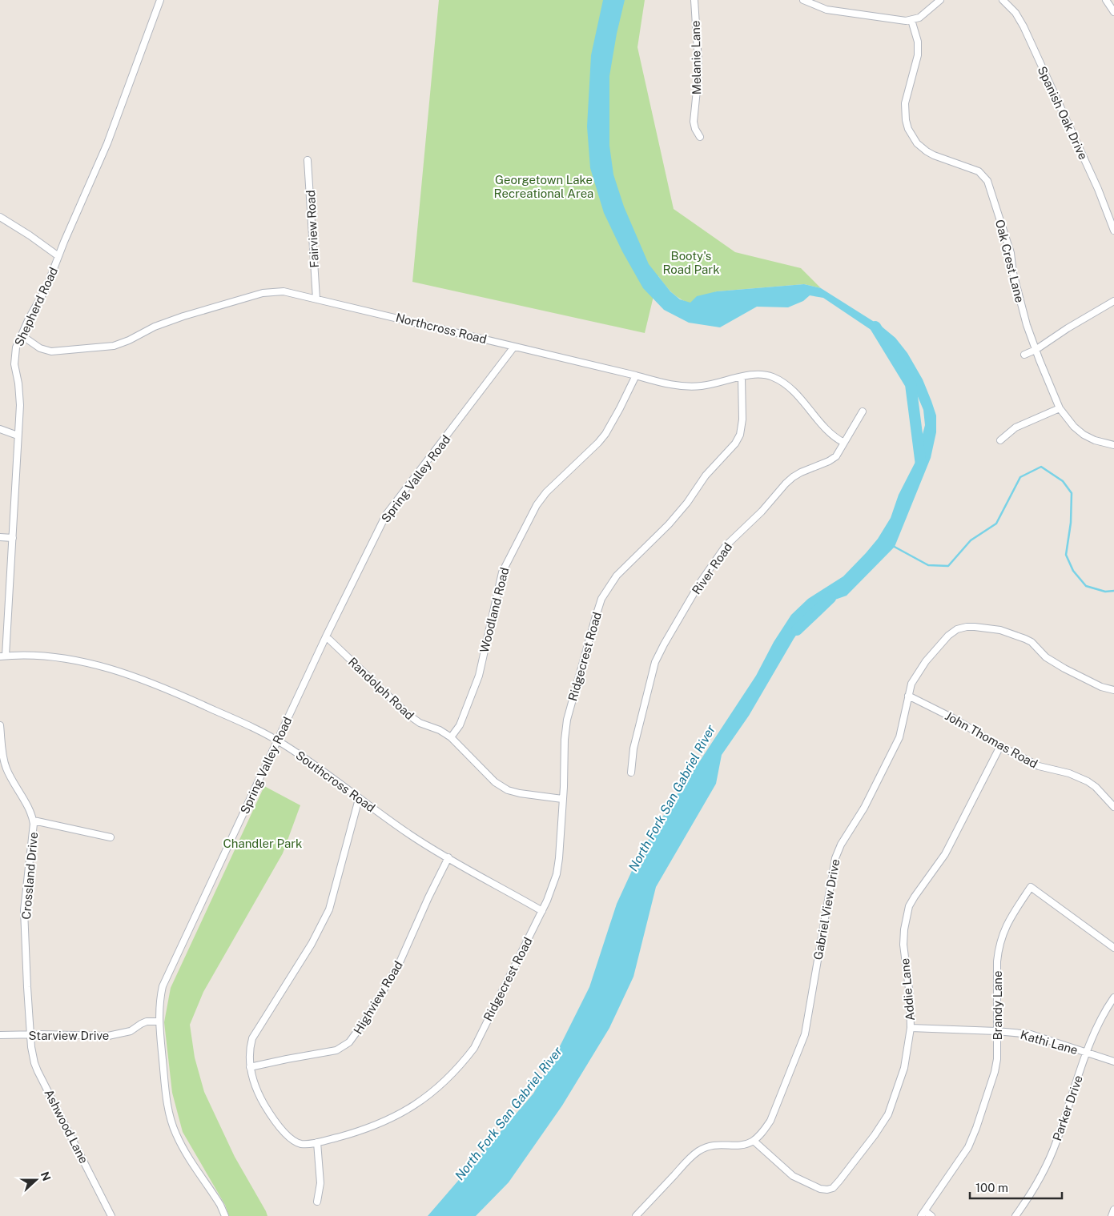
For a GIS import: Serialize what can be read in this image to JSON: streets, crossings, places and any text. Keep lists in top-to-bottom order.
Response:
{
  "streets": {
    "street": [
      "Melanie Lane",
      "Spanish Oak Drive",
      "Fairview Road",
      "Oak Crest Lane",
      "Shepherd Road",
      "Northcross Road",
      "Spring Valley Road",
      "River Road",
      "Woodland Road",
      "Ridgecrest Road",
      "Randolph Road",
      "John Thomas Road",
      "Southcross Road",
      "Crossland Drive",
      "Gabriel View Drive",
      "Addie Lane",
      "Highview Road",
      "Brandy Lane",
      "Starview Drive",
      "Kathi Lane",
      "Parker Drive",
      "Ashwood Lane"
    ]
  },
  "crossings": [
    ["Fairview Road", "Northcross Road"],
    ["Shepherd Road", "Northcross Road"],
    ["Shepherd Road", "Southcross Road"],
    ["Northcross Road", "Spring Valley Road"],
    ["Northcross Road", "River Road"],
    ["Northcross Road", "Woodland Road"],
    ["Northcross Road", "Ridgecrest Road"],
    ["Spring Valley Road", "Randolph Road"],
    ["Spring Valley Road", "Southcross Road"],
    ["Spring Valley Road", "Starview Drive"],
    ["Woodland Road", "Randolph Road"],
    ["Ridgecrest Road", "Randolph Road"],
    ["Ridgecrest Road", "Southcross Road"],
    ["Ridgecrest Road", "Highview Road"],
    ["John Thomas Road", "Gabriel View Drive"],
    ["John Thomas Road", "Addie Lane"],
    ["Southcross Road", "Highview Road"],
    ["Crossland Drive", "Starview Drive"],
    ["Crossland Drive", "Ashwood Lane"],
    ["Gabriel View Drive", "Addie Lane"],
    ["Addie Lane", "Kathi Lane"],
    ["Brandy Lane", "Kathi Lane"],
    ["Starview Drive", "Ashwood Lane"],
    ["Kathi Lane", "Parker Drive"]
  ],
  "water": ["North Fork San Gabriel River"],
  "parks": ["Georgetown Lake Recreational Area", "Booty's Road Park", "Chandler Park"],
  "scale_bar": "100 m",
  "north": "right"
}
